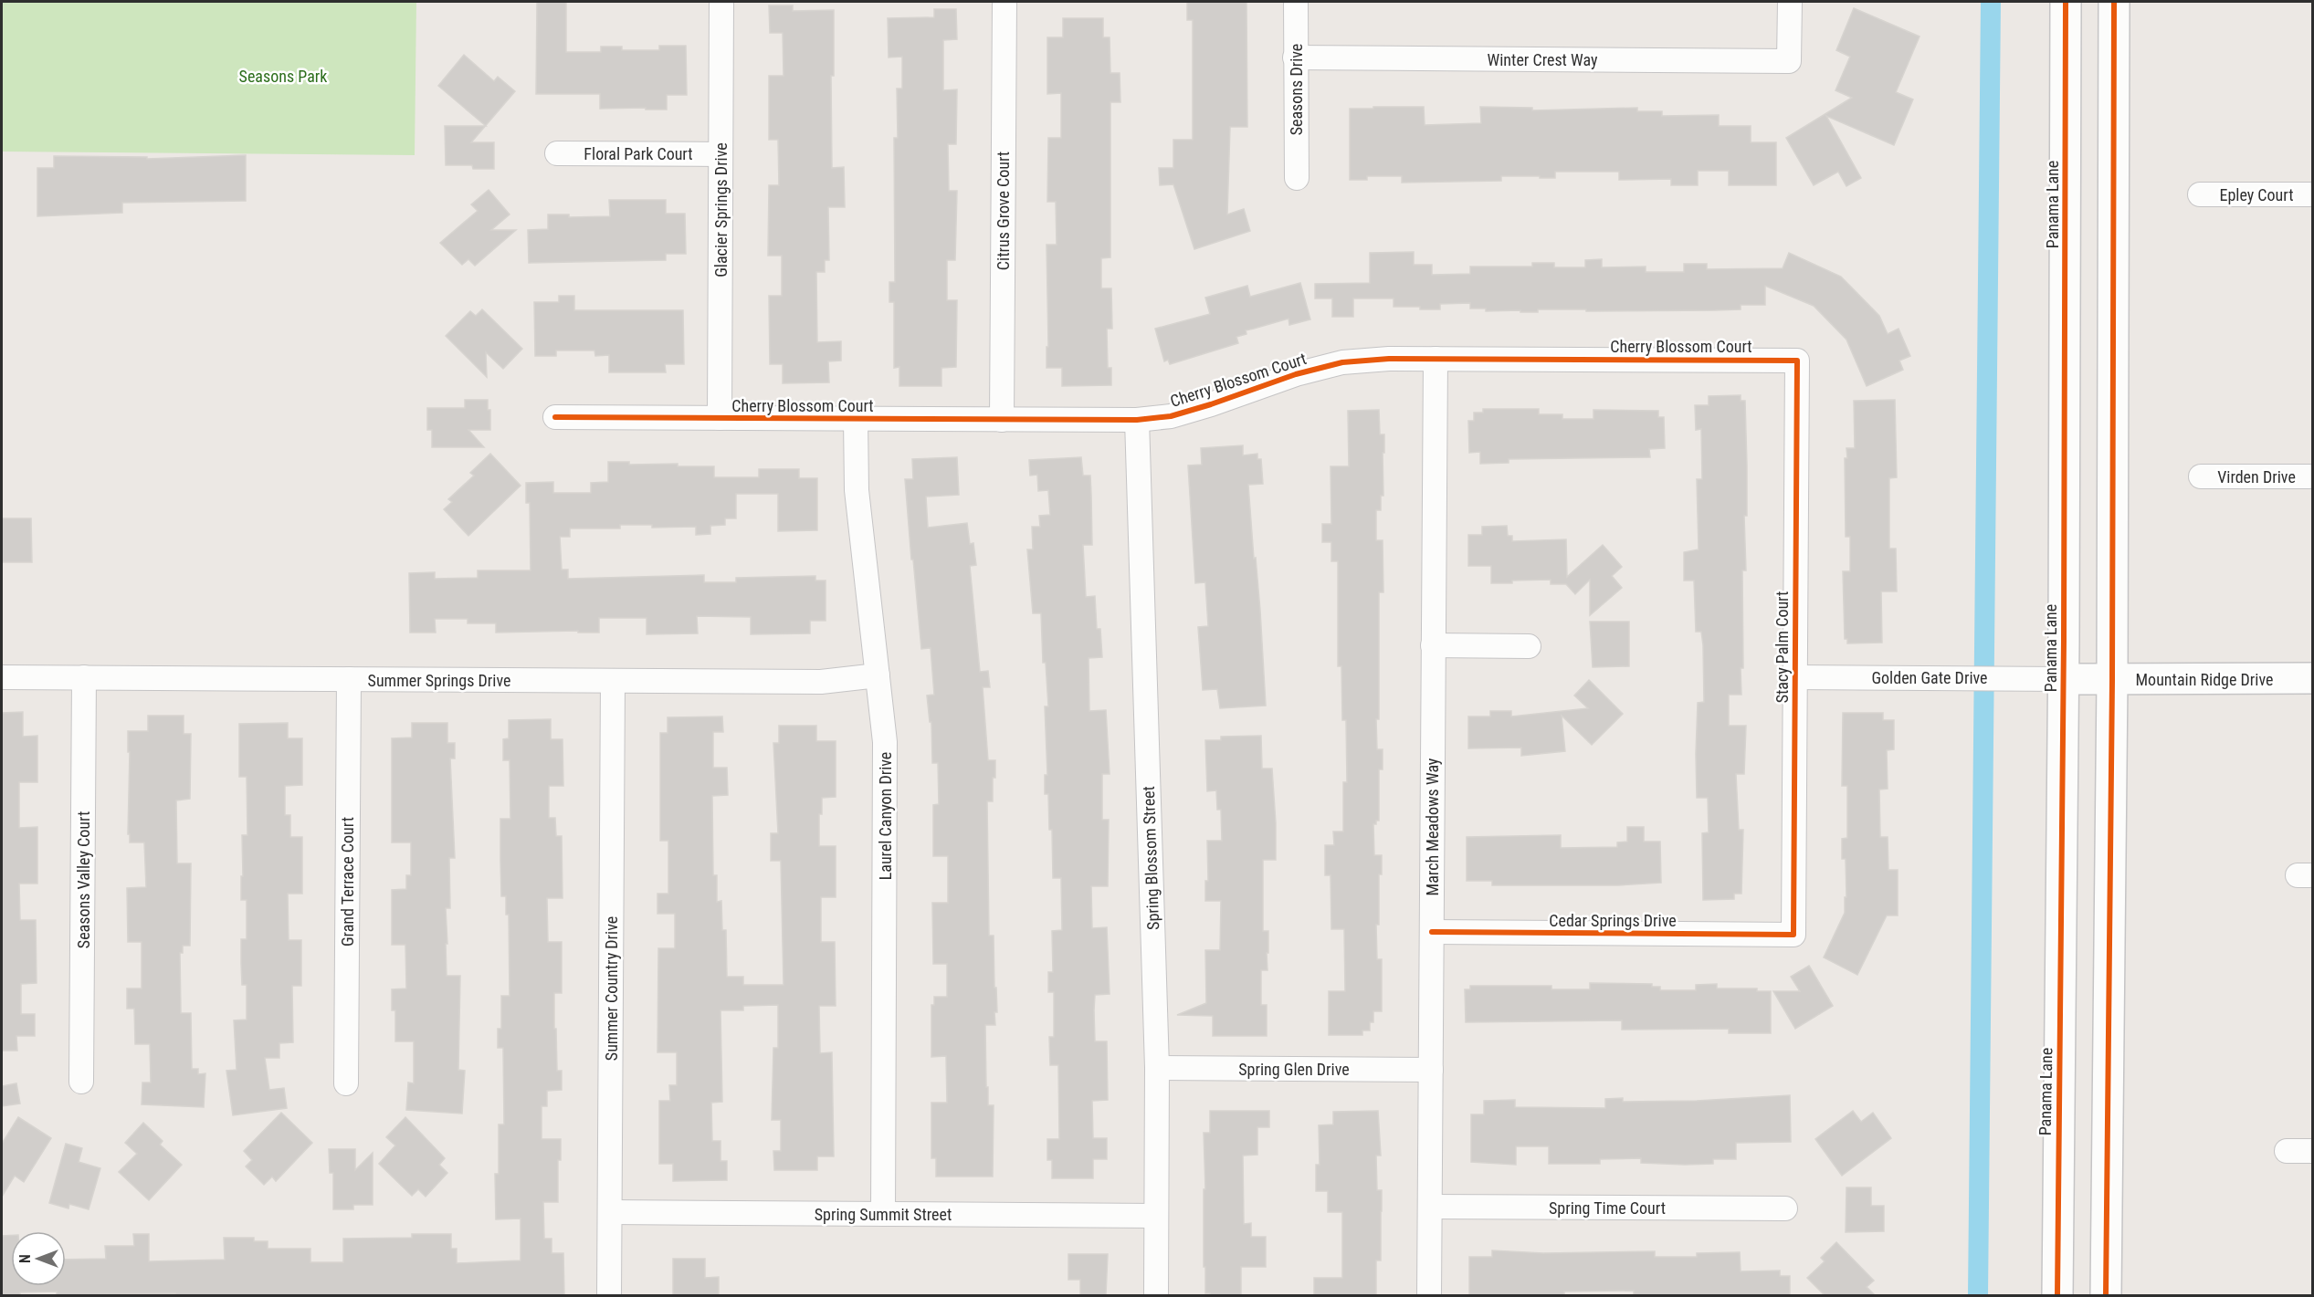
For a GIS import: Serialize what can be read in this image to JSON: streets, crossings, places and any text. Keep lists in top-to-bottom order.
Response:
{
  "streets": {
    "main road": ["Panama Lane", "Mountain Ridge Drive"],
    "street": [
      "Winter Crest Way",
      "Seasons Drive",
      "Floral Park Court",
      "Epley Court",
      "Glacier Springs Drive",
      "Citrus Grove Court",
      "Cherry Blossom Court",
      "Virden Drive",
      "Stacy Palm Court",
      "Golden Gate Drive",
      "Summer Springs Drive",
      "Laurel Canyon Drive",
      "March Meadows Way",
      "Spring Blossom Street",
      "Seasons Valley Court",
      "Grand Terrace Court",
      "Cedar Springs Drive",
      "Summer Country Drive",
      "Spring Glen Drive",
      "Spring Time Court",
      "Spring Summit Street"
    ]
  },
  "crossings": [
    ["Winter Crest Way", "Seasons Drive"],
    ["Floral Park Court", "Glacier Springs Drive"],
    ["Panama Lane", "Golden Gate Drive"],
    ["Panama Lane", "Mountain Ridge Drive"],
    ["Glacier Springs Drive", "Cherry Blossom Court"],
    ["Citrus Grove Court", "Cherry Blossom Court"],
    ["Cherry Blossom Court", "Stacy Palm Court"],
    ["Cherry Blossom Court", "Laurel Canyon Drive"],
    ["Cherry Blossom Court", "March Meadows Way"],
    ["Cherry Blossom Court", "Spring Blossom Street"],
    ["Stacy Palm Court", "Golden Gate Drive"],
    ["Stacy Palm Court", "Cedar Springs Drive"],
    ["Golden Gate Drive", "Mountain Ridge Drive"],
    ["Summer Springs Drive", "Laurel Canyon Drive"],
    ["Summer Springs Drive", "Seasons Valley Court"],
    ["Summer Springs Drive", "Grand Terrace Court"],
    ["Summer Springs Drive", "Summer Country Drive"],
    ["Laurel Canyon Drive", "Spring Summit Street"],
    ["March Meadows Way", "Cedar Springs Drive"],
    ["March Meadows Way", "Spring Glen Drive"],
    ["March Meadows Way", "Spring Time Court"],
    ["Spring Blossom Street", "Spring Glen Drive"],
    ["Spring Blossom Street", "Spring Summit Street"],
    ["Summer Country Drive", "Spring Summit Street"]
  ],
  "parks": ["Seasons Park"],
  "north": "left"
}
